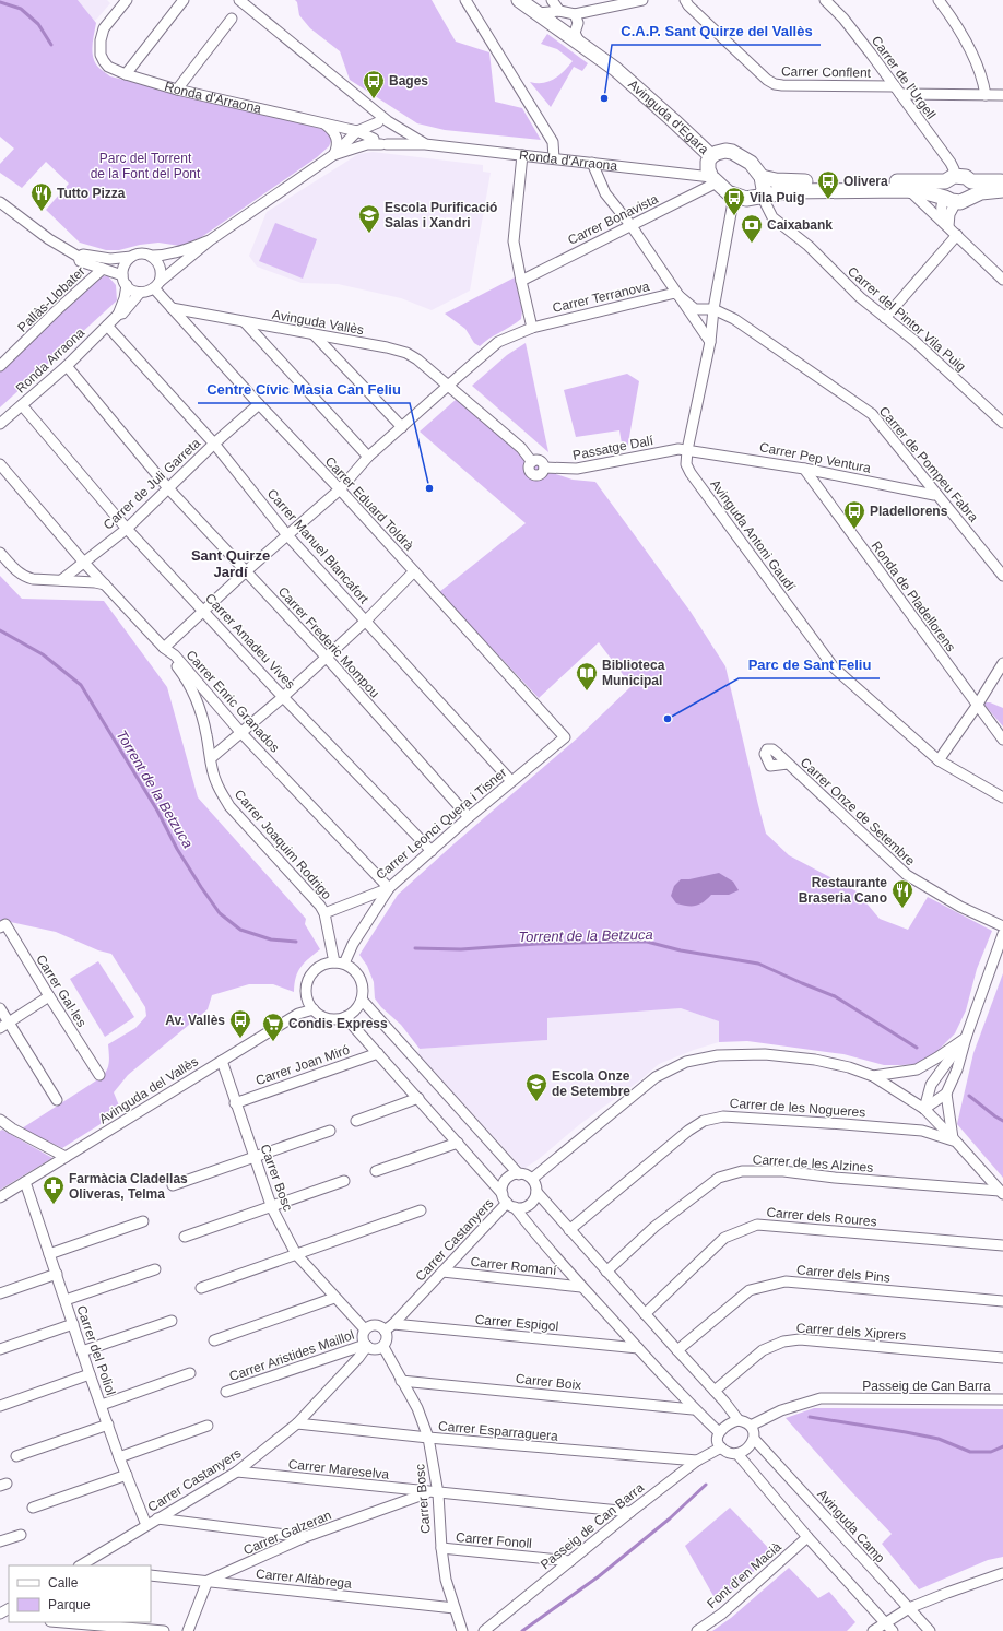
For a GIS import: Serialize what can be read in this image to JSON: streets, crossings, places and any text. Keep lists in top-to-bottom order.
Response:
{
  "streets": {
    "street": [
      "Carrer Conflent",
      "Carrer de l'Urgell",
      "Ronda d'Arraona",
      "Avinguda d'Egara",
      "Carrer Bonavista",
      "Carrer Terranova",
      "Pallàs-Llobater",
      "Carrer del Pintor Vila Puig",
      "Avinguda Vallès",
      "Ronda Arraona",
      "Passatge Dalí",
      "Carrer Pep Ventura",
      "Carrer de Pompeu Fabra",
      "Carrer de Juli Garreta",
      "Carrer Eduard Toldrà",
      "Avinguda Antoni Gaudí",
      "Carrer Manuel Blancafort",
      "Ronda de Pladellorens",
      "Carrer Amadeu Vives",
      "Carrer Frederic Mompou",
      "Carrer Enric Granados",
      "Carrer Onze de Setembre",
      "Carrer Leonci Quera i Tisner",
      "Carrer Joaquim Rodrigo",
      "Carrer Gal·les",
      "Carrer Joan Miró",
      "Avinguda del Vallès",
      "Carrer de les Nogueres",
      "Carrer de les Alzines",
      "Carrer Bosc",
      "Carrer dels Roures",
      "Carrer Castanyers",
      "Carrer Romaní",
      "Carrer dels Pins",
      "Carrer Espigol",
      "Carrer dels Xiprers",
      "Carrer del Poliol",
      "Carrer Aristides Maillol",
      "Carrer Boix",
      "Passeig de Can Barra",
      "Carrer Esparraguera",
      "Carrer Mareselva",
      "Avinguda Camp",
      "Carrer Galzeran",
      "Carrer Fonoll",
      "Font d'en Macià",
      "Carrer Alfàbrega"
    ]
  },
  "crossings": [
    ["Carrer Conflent", "Carrer de l'Urgell"],
    ["Ronda d'Arraona", "Avinguda d'Egara"],
    ["Ronda d'Arraona", "Carrer Bonavista"],
    ["Ronda d'Arraona", "Carrer del Pintor Vila Puig"],
    ["Ronda d'Arraona", "Avinguda Antoni Gaudí"],
    ["Avinguda d'Egara", "Carrer Bonavista"],
    ["Avinguda d'Egara", "Carrer del Pintor Vila Puig"],
    ["Avinguda d'Egara", "Avinguda Antoni Gaudí"],
    ["Carrer Bonavista", "Carrer del Pintor Vila Puig"],
    ["Carrer Bonavista", "Avinguda Antoni Gaudí"],
    ["Carrer Terranova", "Avinguda Vallès"],
    ["Carrer Terranova", "Passatge Dalí"],
    ["Carrer Terranova", "Carrer de Pompeu Fabra"],
    ["Carrer Terranova", "Carrer Eduard Toldrà"],
    ["Carrer Terranova", "Carrer Manuel Blancafort"],
    ["Carrer Terranova", "Carrer Amadeu Vives"],
    ["Carrer Terranova", "Carrer Frederic Mompou"],
    ["Carrer Terranova", "Carrer Enric Granados"],
    ["Carrer Terranova", "Carrer Joaquim Rodrigo"],
    ["Carrer del Pintor Vila Puig", "Avinguda Antoni Gaudí"],
    ["Avinguda Vallès", "Passatge Dalí"],
    ["Avinguda Vallès", "Carrer Eduard Toldrà"],
    ["Ronda Arraona", "Carrer Eduard Toldrà"],
    ["Ronda Arraona", "Carrer Manuel Blancafort"],
    ["Ronda Arraona", "Carrer Amadeu Vives"],
    ["Ronda Arraona", "Carrer Frederic Mompou"],
    ["Passatge Dalí", "Carrer Pep Ventura"],
    ["Passatge Dalí", "Avinguda Antoni Gaudí"],
    ["Carrer Pep Ventura", "Carrer de Pompeu Fabra"],
    ["Carrer Pep Ventura", "Avinguda Antoni Gaudí"],
    ["Carrer Pep Ventura", "Ronda de Pladellorens"],
    ["Carrer de Pompeu Fabra", "Avinguda Antoni Gaudí"],
    ["Carrer de Juli Garreta", "Carrer Eduard Toldrà"],
    ["Carrer de Juli Garreta", "Carrer Manuel Blancafort"],
    ["Carrer de Juli Garreta", "Carrer Amadeu Vives"],
    ["Carrer de Juli Garreta", "Carrer Frederic Mompou"],
    ["Carrer de Juli Garreta", "Carrer Enric Granados"],
    ["Carrer Eduard Toldrà", "Carrer Leonci Quera i Tisner"],
    ["Carrer Manuel Blancafort", "Carrer Leonci Quera i Tisner"],
    ["Carrer Amadeu Vives", "Carrer Leonci Quera i Tisner"],
    ["Carrer Frederic Mompou", "Carrer Leonci Quera i Tisner"],
    ["Carrer Enric Granados", "Carrer Leonci Quera i Tisner"],
    ["Carrer Enric Granados", "Carrer Joaquim Rodrigo"],
    ["Carrer Leonci Quera i Tisner", "Carrer Joaquim Rodrigo"],
    ["Carrer Joan Miró", "Carrer Bosc"],
    ["Avinguda del Vallès", "Carrer Bosc"],
    ["Avinguda del Vallès", "Carrer del Poliol"],
    ["Carrer Bosc", "Carrer Castanyers"],
    ["Carrer Bosc", "Carrer Aristides Maillol"],
    ["Carrer Bosc", "Carrer Boix"],
    ["Carrer Bosc", "Carrer Esparraguera"],
    ["Carrer Bosc", "Carrer Mareselva"],
    ["Carrer Bosc", "Carrer Galzeran"],
    ["Carrer Bosc", "Carrer Fonoll"],
    ["Carrer Bosc", "Carrer Alfàbrega"],
    ["Carrer Castanyers", "Carrer Romaní"],
    ["Carrer Castanyers", "Carrer Espigol"],
    ["Carrer Castanyers", "Carrer del Poliol"],
    ["Carrer Castanyers", "Carrer Aristides Maillol"],
    ["Carrer Castanyers", "Carrer Esparraguera"],
    ["Carrer Castanyers", "Carrer Mareselva"],
    ["Passeig de Can Barra", "Carrer Esparraguera"],
    ["Passeig de Can Barra", "Avinguda Camp"],
    ["Passeig de Can Barra", "Carrer Galzeran"],
    ["Passeig de Can Barra", "Carrer Fonoll"],
    ["Carrer Mareselva", "Carrer Galzeran"],
    ["Carrer Galzeran", "Carrer Alfàbrega"]
  ],
  "districts": ["Sant Quirze Jardí"],
  "water": ["Torrent de la Betzuca"],
  "parks": ["Parc del Torrent de la Font del Pont"],
  "places": {
    "other": ["C.A.P. Sant Quirze del Vallès", "Centre Cívic Masia Can Feliu", "Parc de Sant Feliu"],
    "bus stop": [
      "Bages",
      "Olivera",
      "Vila Puig",
      "Pladellorens",
      "Av. Vallès"
    ],
    "restaurant": ["Tutto Pizza", "Restaurante Braseria Cano"],
    "school or university": ["Escola Purificació Salas i Xandri", "Escola Onze de Setembre"],
    "bank": ["Caixabank"],
    "library": ["Biblioteca Municipal"],
    "supermarket": ["Condis Express"],
    "pharmacy": ["Farmàcia Cladellas Oliveras, Telma"]
  },
  "legend": ["Calle", "Parque"]
}
